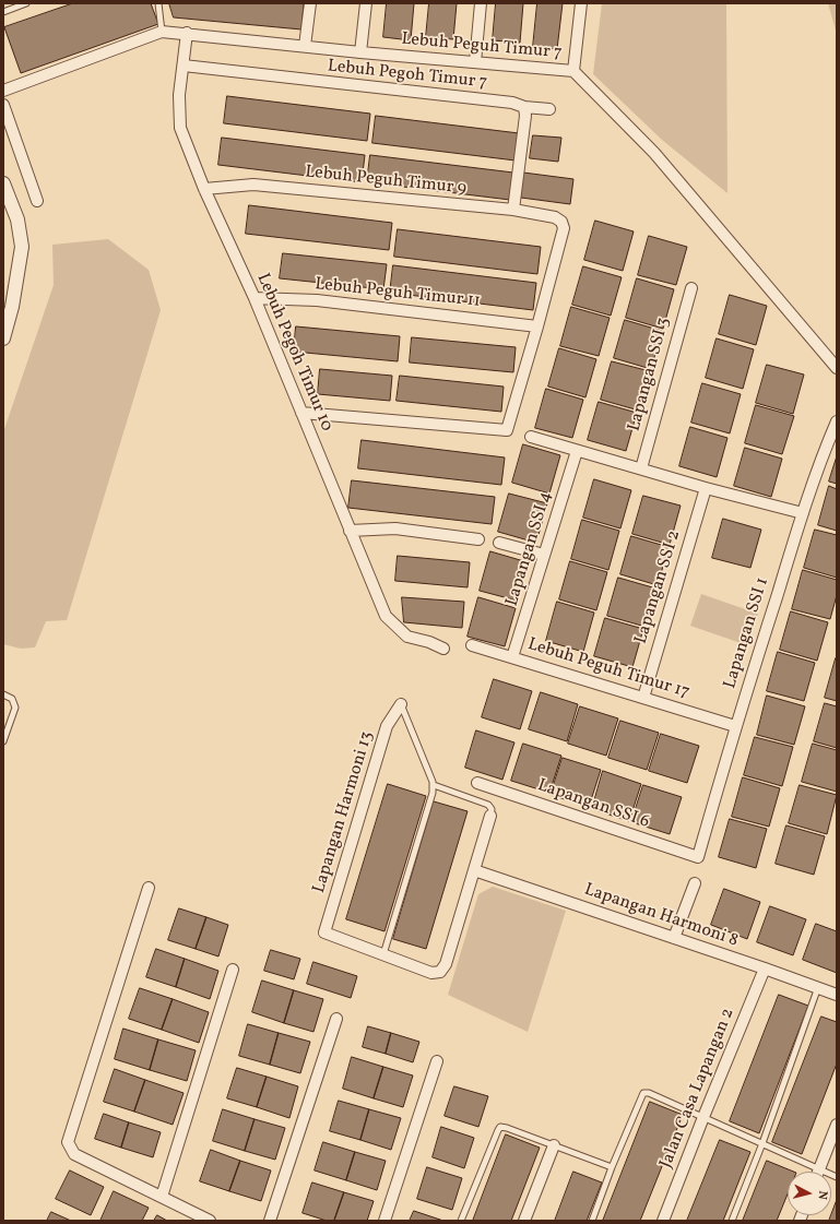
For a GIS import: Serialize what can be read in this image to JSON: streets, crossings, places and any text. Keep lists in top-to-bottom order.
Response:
{
  "streets": {
    "street": [
      "Lebuh Peguh Timur 7",
      "Lebuh Pegoh Timur 7",
      "Lebuh Peguh Timur 9",
      "Lebuh Peguh Timur 11",
      "Lebuh Pegoh Timur 10",
      "Lapangan SSI 3",
      "Lapangan SSI 4",
      "Lapangan SSI 2",
      "Lapangan SSI 1",
      "Lebuh Peguh Timur 17",
      "Lapangan SSI 6",
      "Lapangan Harmoni 13",
      "Lapangan Harmoni 8",
      "Jalan Casa Lapangan 2"
    ]
  },
  "crossings": [
    ["Lebuh Peguh Timur 7", "Lebuh Pegoh Timur 10"],
    ["Lebuh Pegoh Timur 7", "Lebuh Pegoh Timur 10"],
    ["Lebuh Peguh Timur 9", "Lebuh Peguh Timur 11"],
    ["Lebuh Peguh Timur 9", "Lebuh Pegoh Timur 10"],
    ["Lebuh Peguh Timur 11", "Lebuh Pegoh Timur 10"],
    ["Lapangan SSI 4", "Lebuh Peguh Timur 17"],
    ["Lapangan SSI 2", "Lebuh Peguh Timur 17"],
    ["Lapangan SSI 1", "Lebuh Peguh Timur 17"],
    ["Lapangan SSI 1", "Lapangan SSI 6"],
    ["Lapangan Harmoni 8", "Jalan Casa Lapangan 2"]
  ],
  "north": "right"
}
